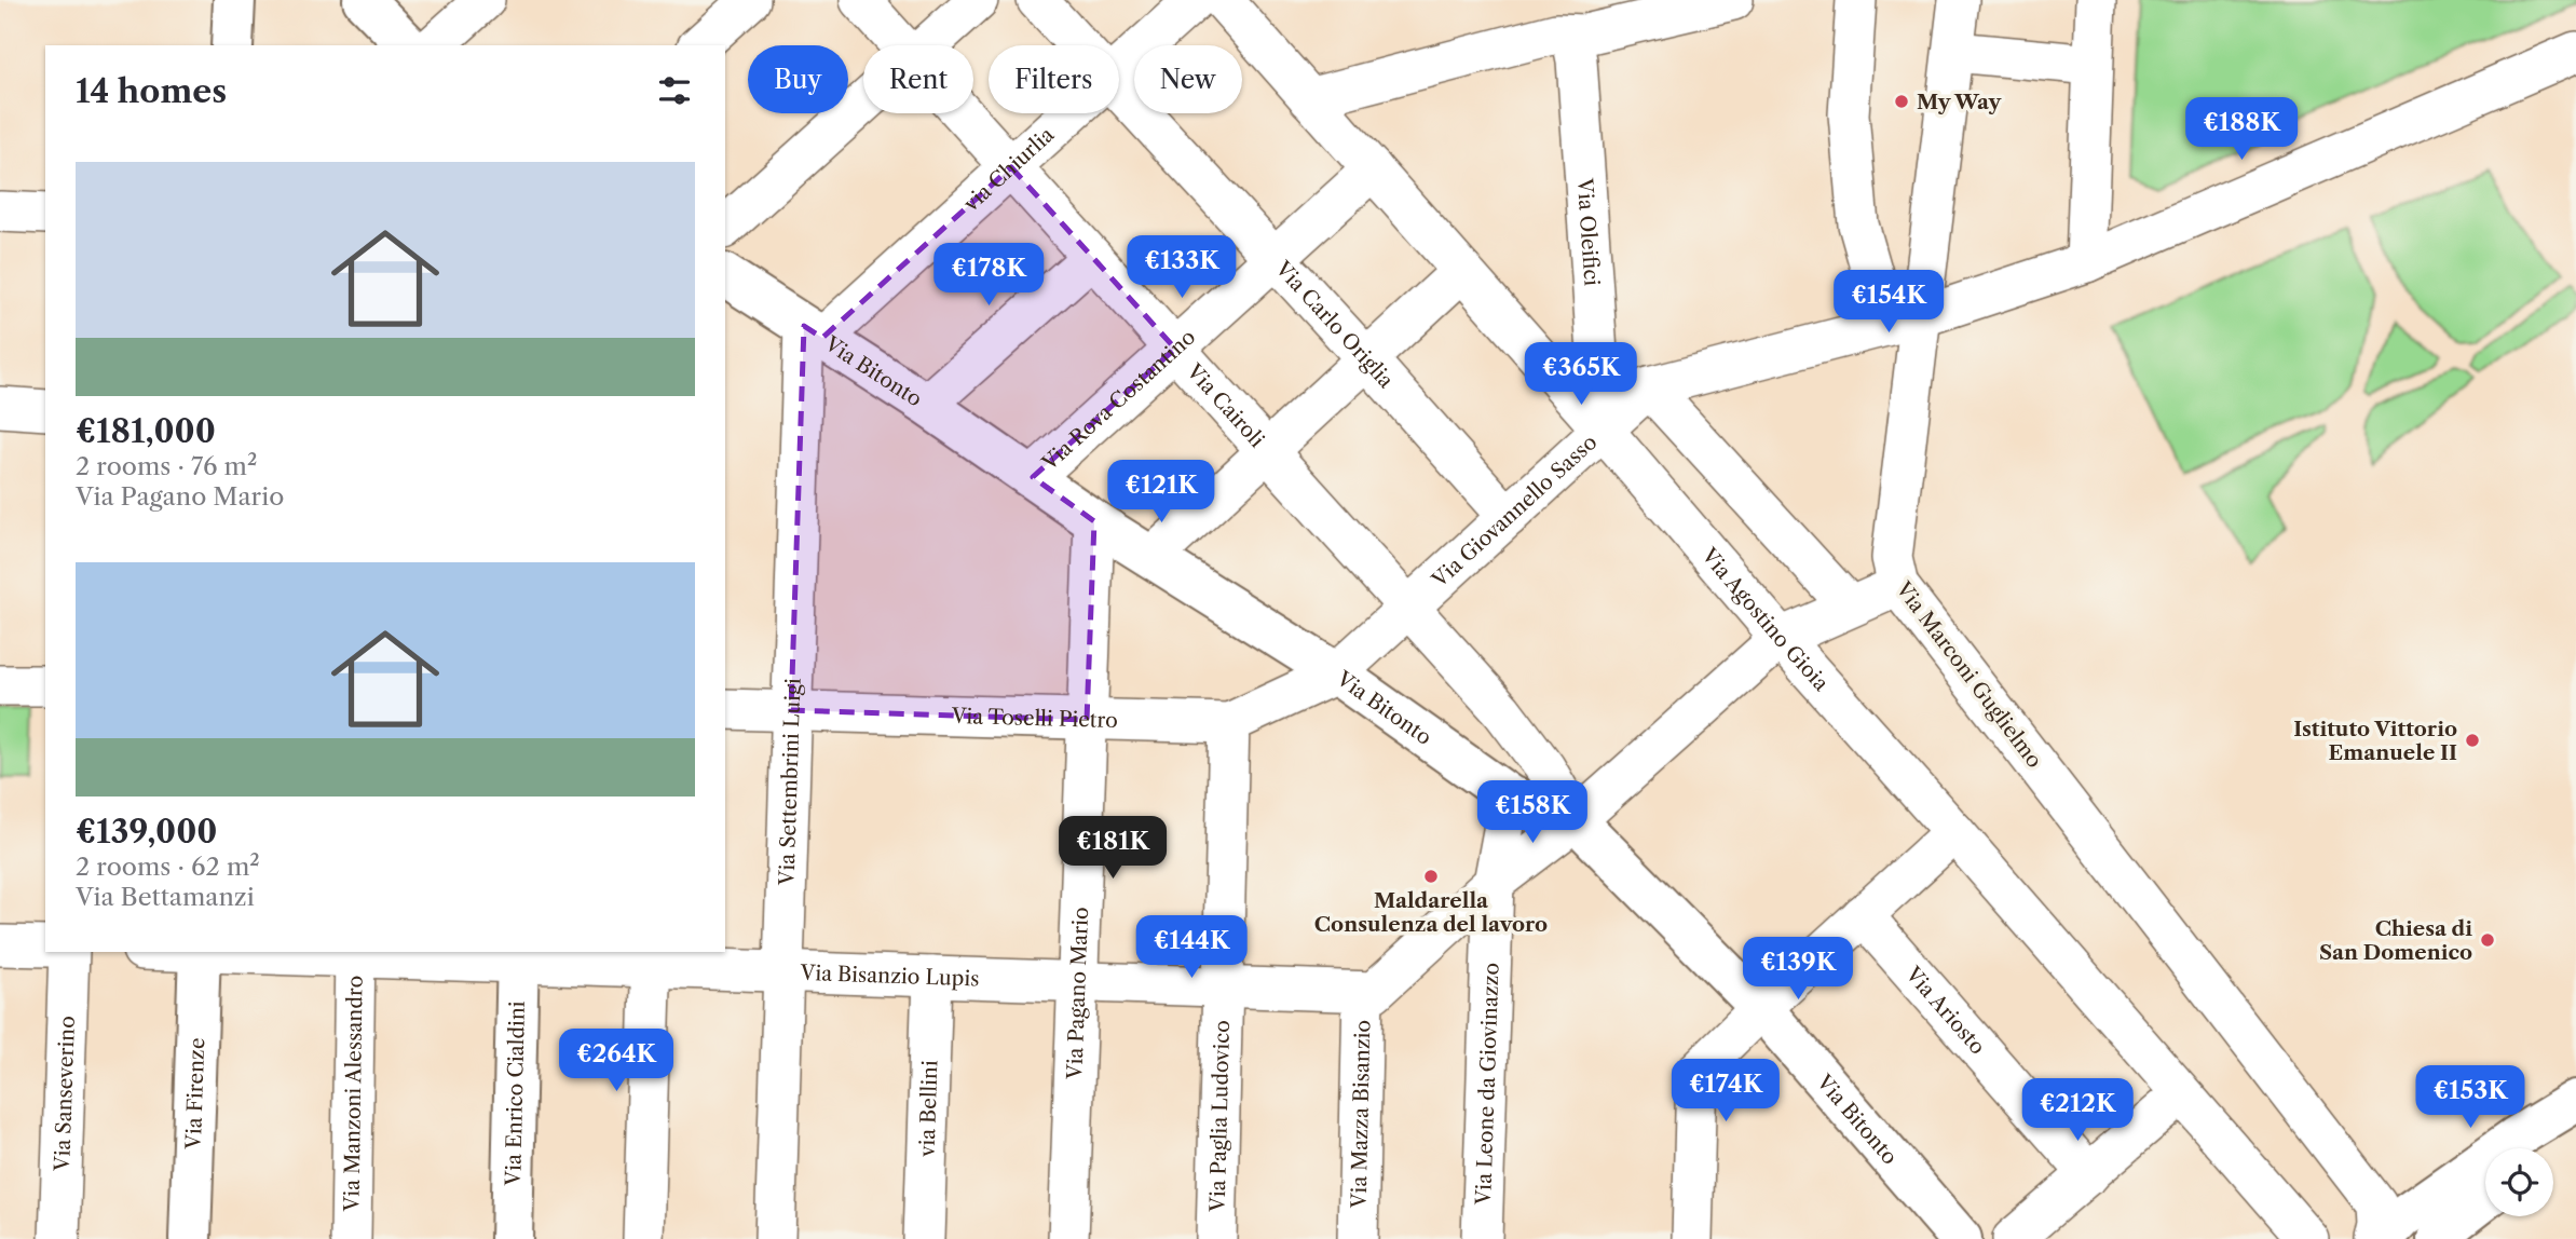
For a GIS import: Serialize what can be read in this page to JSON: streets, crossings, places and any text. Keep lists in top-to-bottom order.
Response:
{
  "streets": {
    "main road": ["Via Bitonto", "Via Firenze", "Via Enrico Cialdini"],
    "street": [
      "via Chiurlia",
      "Via Oleifici",
      "Via Carlo Origlia",
      "Via Rova Costantino",
      "Via Cairoli",
      "Via Giovannello Sasso",
      "Via Agostino Gioia",
      "Via Marconi Guglielmo",
      "Via Toselli Pietro",
      "Via Settembrini Luigi",
      "Via Bisanzio Lupis",
      "Via Pagano Mario",
      "Via Ariosto",
      "Via Leone da Giovinazzo",
      "Via Sanseverino",
      "Via Manzoni Alessandro",
      "via Bellini",
      "Via Mazza Bisanzio",
      "Via Paglia Ludovico"
    ]
  },
  "crossings": [
    ["via Chiurlia", "Via Bitonto"],
    ["via Chiurlia", "Via Cairoli"],
    ["via Chiurlia", "Via Settembrini Luigi"],
    ["Via Oleifici", "Via Giovannello Sasso"],
    ["Via Oleifici", "Via Agostino Gioia"],
    ["Via Carlo Origlia", "Via Rova Costantino"],
    ["Via Carlo Origlia", "Via Giovannello Sasso"],
    ["Via Bitonto", "Via Rova Costantino"],
    ["Via Bitonto", "Via Cairoli"],
    ["Via Bitonto", "Via Giovannello Sasso"],
    ["Via Bitonto", "Via Toselli Pietro"],
    ["Via Bitonto", "Via Settembrini Luigi"],
    ["Via Bitonto", "Via Pagano Mario"],
    ["Via Bitonto", "Via Leone da Giovinazzo"],
    ["Via Rova Costantino", "Via Cairoli"],
    ["Via Rova Costantino", "Via Agostino Gioia"],
    ["Via Cairoli", "Via Giovannello Sasso"],
    ["Via Giovannello Sasso", "Via Agostino Gioia"],
    ["Via Giovannello Sasso", "Via Marconi Guglielmo"],
    ["Via Giovannello Sasso", "Via Toselli Pietro"],
    ["Via Toselli Pietro", "Via Settembrini Luigi"],
    ["Via Toselli Pietro", "Via Pagano Mario"],
    ["Via Toselli Pietro", "Via Paglia Ludovico"],
    ["Via Settembrini Luigi", "Via Bisanzio Lupis"],
    ["Via Bisanzio Lupis", "Via Pagano Mario"],
    ["Via Bisanzio Lupis", "Via Manzoni Alessandro"],
    ["Via Bisanzio Lupis", "Via Enrico Cialdini"],
    ["Via Bisanzio Lupis", "via Bellini"],
    ["Via Bisanzio Lupis", "Via Mazza Bisanzio"],
    ["Via Bisanzio Lupis", "Via Paglia Ludovico"]
  ],
  "places": [
    "My Way",
    "Istituto Vittorio Emanuele II",
    "Maldarella Consulenza del lavoro",
    "Chiesa di San Domenico"
  ],
  "page": {
    "chip": [
      "Buy",
      "Rent",
      "Filters",
      "New"
    ],
    "heading": "14 homes",
    "price": [
      "€188K",
      "€133K",
      "€178K",
      "€154K",
      "€365K",
      "€121K",
      "€158K",
      "€181K",
      "€144K",
      "€139K",
      "€264K",
      "€174K",
      "€153K",
      "€212K"
    ],
    "list": [
      {
        "name": "€181,000",
        "note": "2 rooms · 76 m² · Via Pagano Mario"
      },
      {
        "name": "€139,000",
        "note": "2 rooms · 62 m² · Via Bettamanzi"
      }
    ]
  }
}
